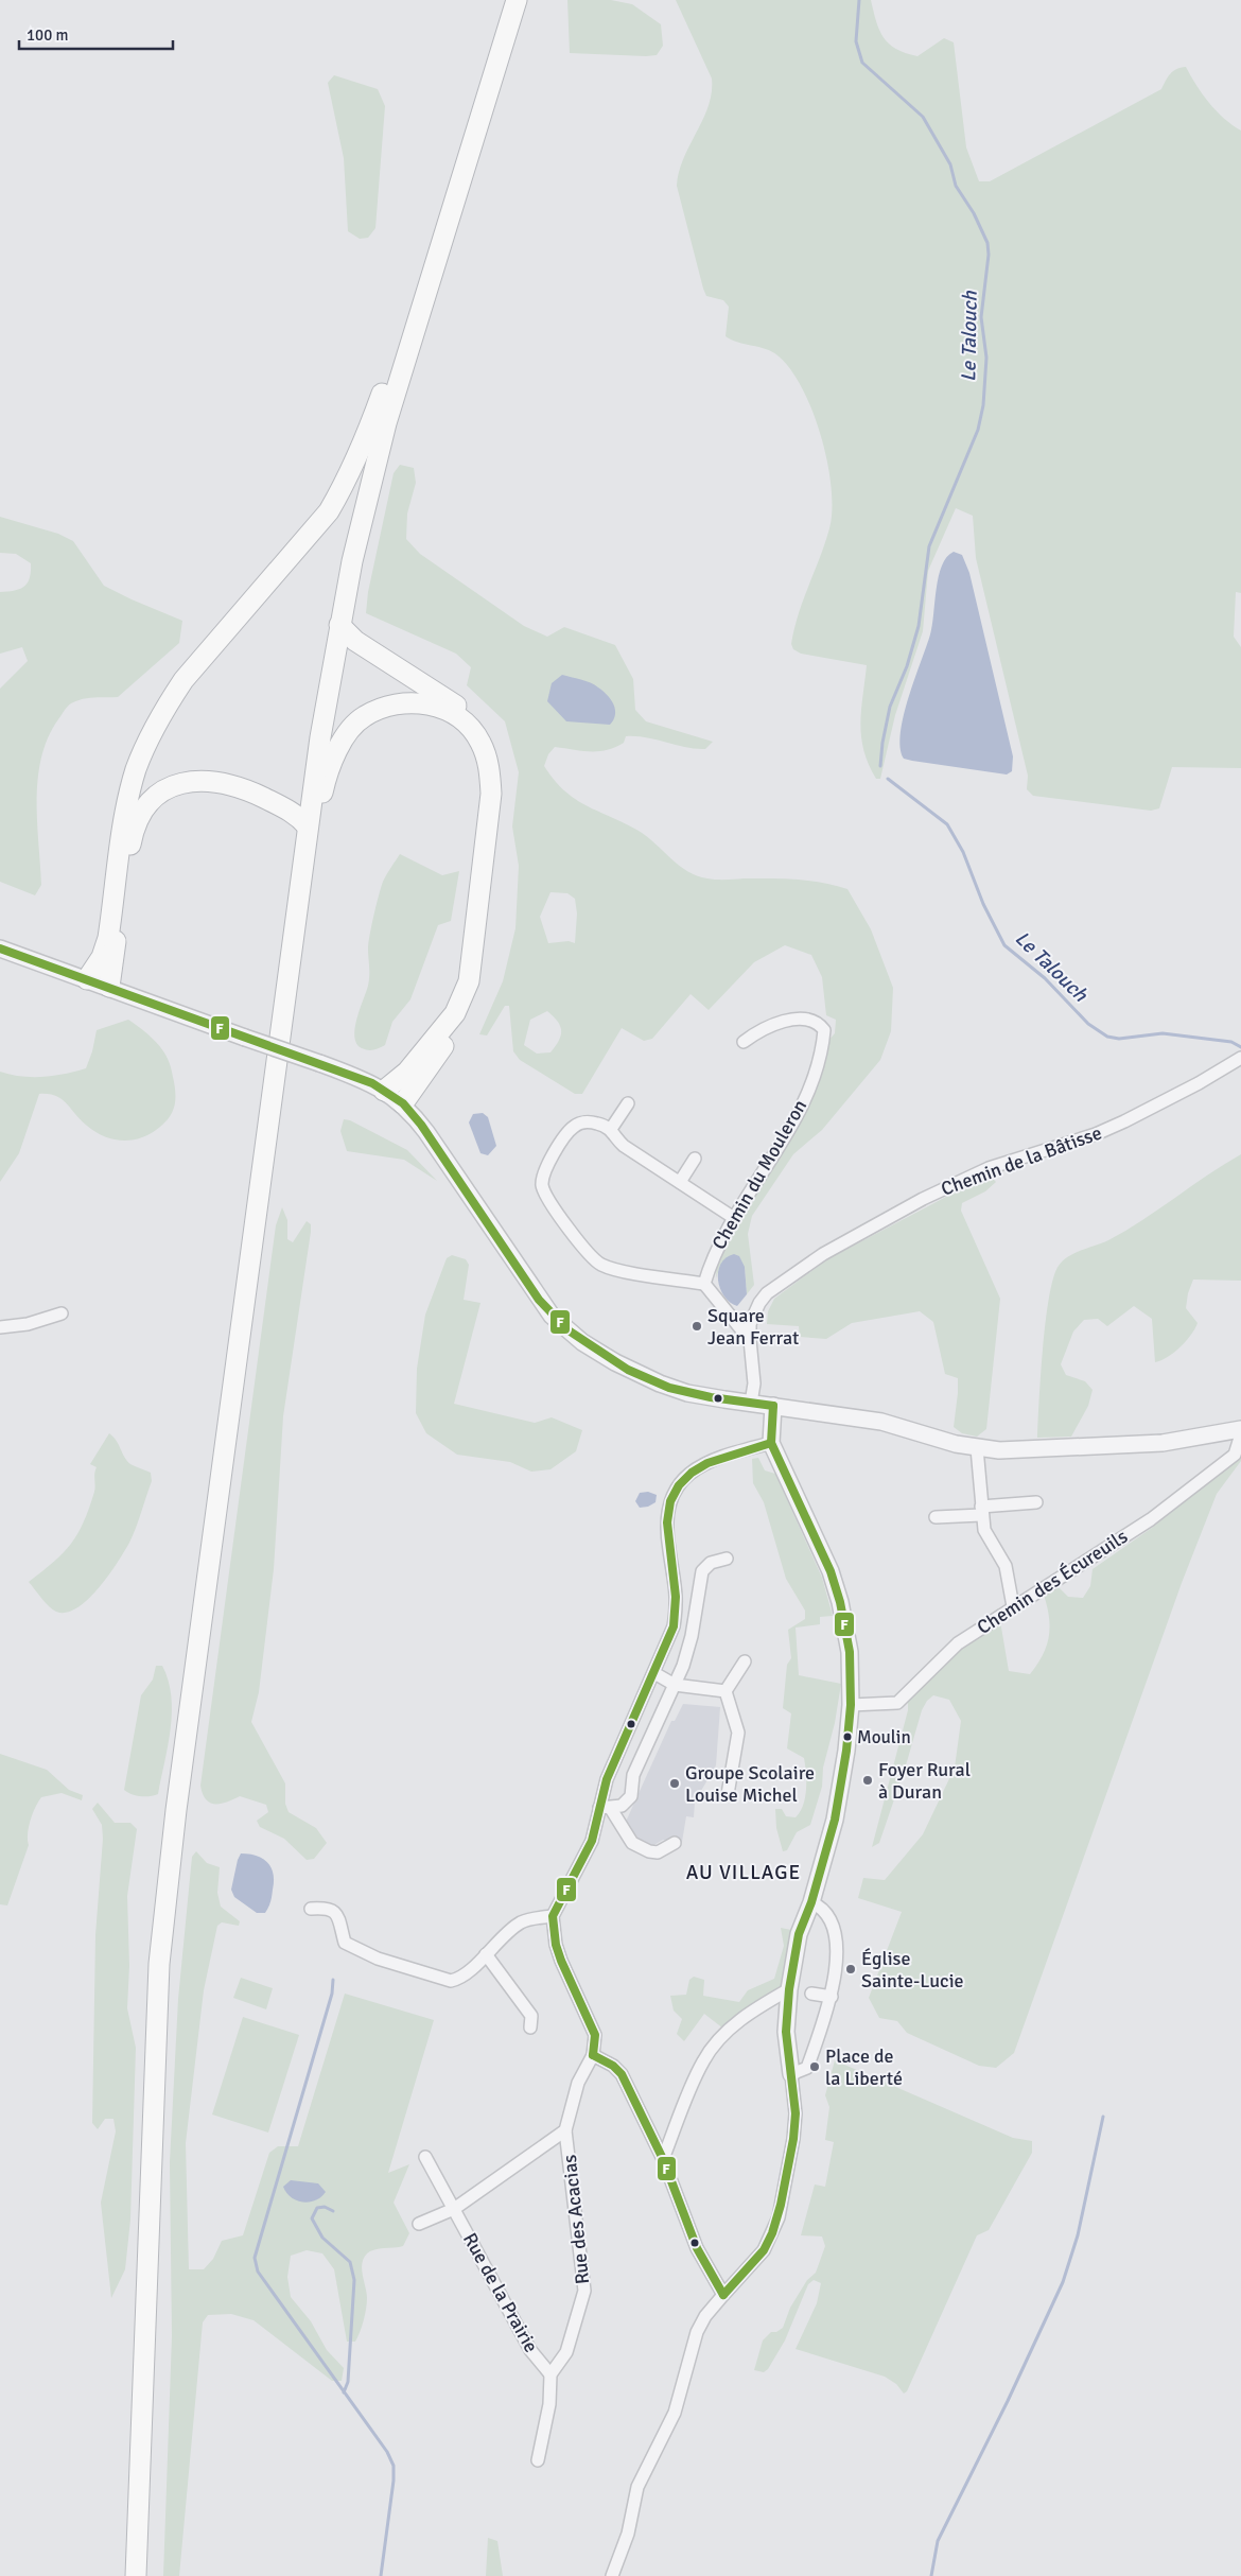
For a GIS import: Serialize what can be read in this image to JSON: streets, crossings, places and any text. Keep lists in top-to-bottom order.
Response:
{
  "streets": {
    "street": [
      "Chemin de la Bâtisse",
      "Chemin du Mouleron",
      "Chemin des Écureuils",
      "Rue des Acacias",
      "Rue de la Prairie"
    ]
  },
  "crossings": [
    ["Rue des Acacias", "Rue de la Prairie"]
  ],
  "districts": ["AU VILLAGE"],
  "water": ["Le Talouch"],
  "places": [
    "Square Jean Ferrat",
    "Moulin",
    "Foyer Rural à Duran",
    "Groupe Scolaire Louise Michel",
    "Église Sainte-Lucie",
    "Place de la Liberté"
  ],
  "lines": ["transit line F"],
  "scale_bar": "100 m"
}
